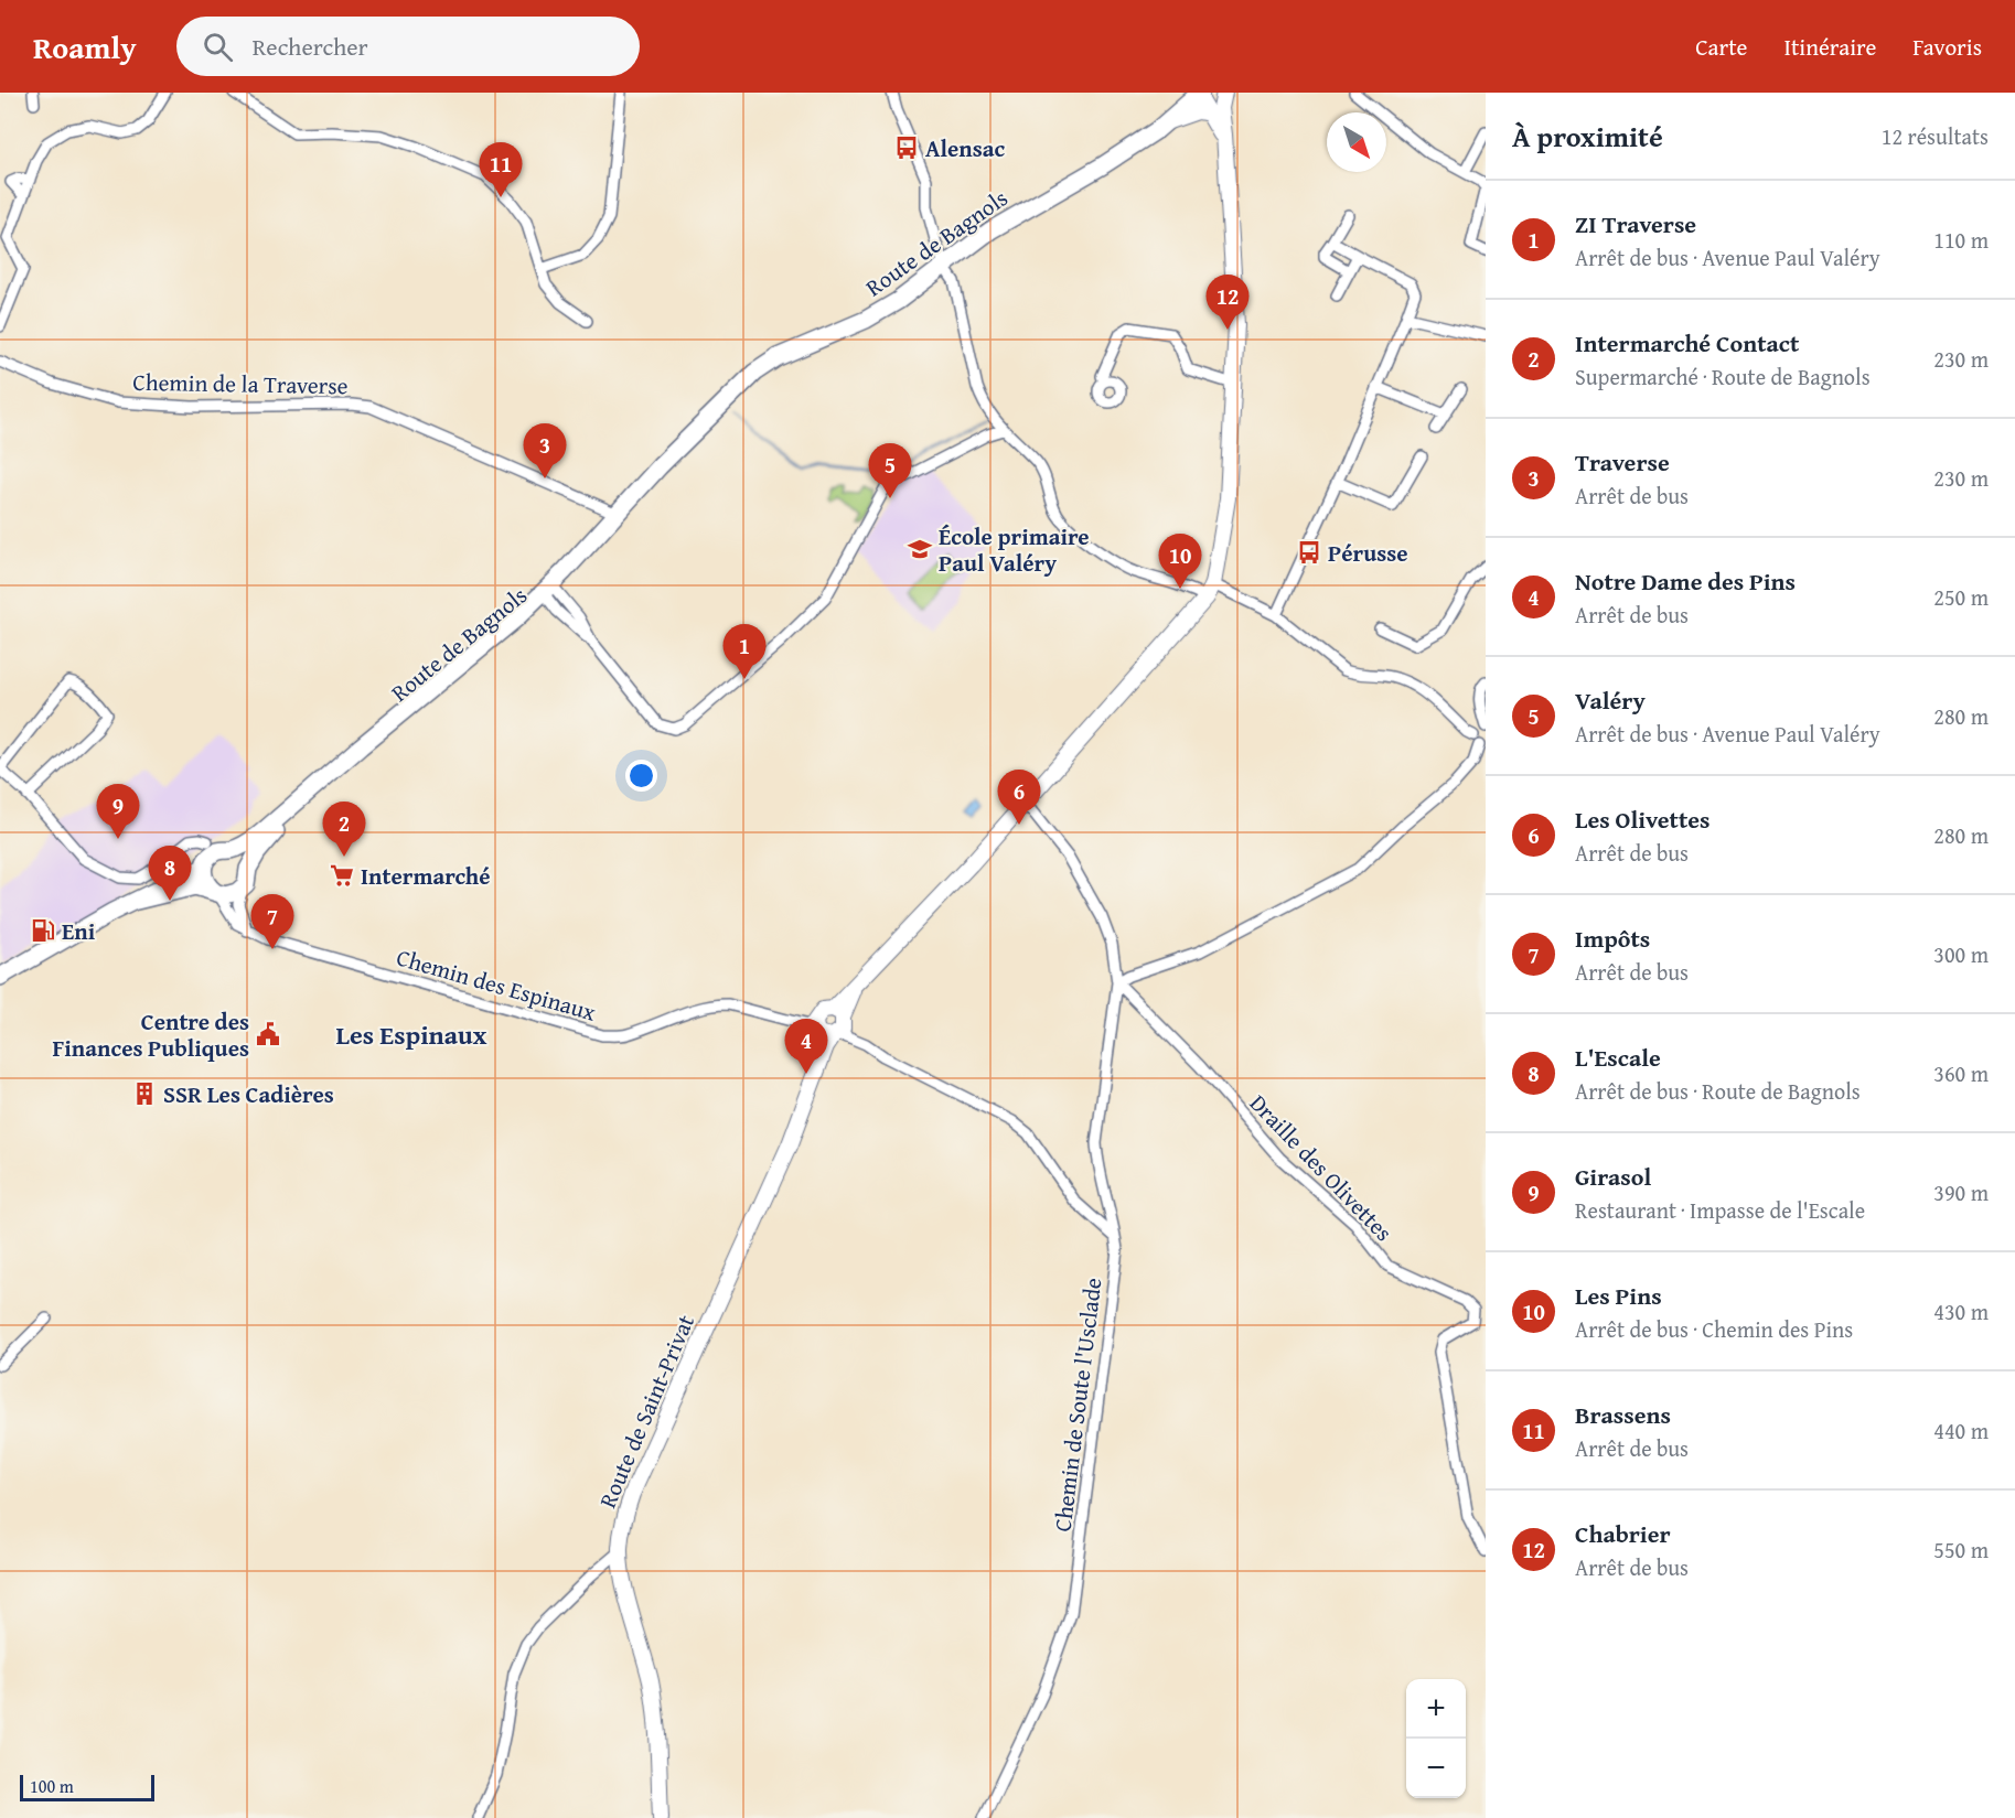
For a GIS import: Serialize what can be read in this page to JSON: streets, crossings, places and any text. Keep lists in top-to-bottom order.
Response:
{
  "streets": {
    "main road": ["Route de Bagnols"],
    "street": [
      "Chemin de la Traverse",
      "Chemin des Espinaux",
      "Draille des Olivettes",
      "Chemin de Soute l'Usclade",
      "Route de Saint-Privat"
    ]
  },
  "crossings": [
    ["Route de Bagnols", "Chemin de la Traverse"],
    ["Chemin des Espinaux", "Route de Saint-Privat"],
    ["Draille des Olivettes", "Chemin de Soute l'Usclade"]
  ],
  "districts": ["Les Espinaux"],
  "places": {
    "bus stop": ["Alensac", "Pérusse"],
    "school or university": ["École primaire Paul Valéry"],
    "supermarket": ["Intermarché"],
    "fuel station": ["Eni"],
    "public building": ["Centre des Finances Publiques"],
    "building": ["SSR Les Cadières"]
  },
  "scale_bar": "100 m",
  "north": "bottom right",
  "page": {
    "header": "Roamly",
    "search": "Rechercher",
    "nav": ["Carte", "Itinéraire", "Favoris"],
    "heading": ["À proximité", "12 résultats"],
    "pins": [
      "11",
      "12",
      "3",
      "5",
      "10",
      "1",
      "6",
      "9",
      "2",
      "8",
      "7",
      "4"
    ],
    "list": [
      {
        "mark": "1",
        "name": "ZI Traverse",
        "note": "Arrêt de bus · Avenue Paul Valéry",
        "value": "110 m"
      },
      {
        "mark": "2",
        "name": "Intermarché Contact",
        "note": "Supermarché · Route de Bagnols",
        "value": "230 m"
      },
      {
        "mark": "3",
        "name": "Traverse",
        "note": "Arrêt de bus",
        "value": "230 m"
      },
      {
        "mark": "4",
        "name": "Notre Dame des Pins",
        "note": "Arrêt de bus",
        "value": "250 m"
      },
      {
        "mark": "5",
        "name": "Valéry",
        "note": "Arrêt de bus · Avenue Paul Valéry",
        "value": "280 m"
      },
      {
        "mark": "6",
        "name": "Les Olivettes",
        "note": "Arrêt de bus",
        "value": "280 m"
      },
      {
        "mark": "7",
        "name": "Impôts",
        "note": "Arrêt de bus",
        "value": "300 m"
      },
      {
        "mark": "8",
        "name": "L'Escale",
        "note": "Arrêt de bus · Route de Bagnols",
        "value": "360 m"
      },
      {
        "mark": "9",
        "name": "Girasol",
        "note": "Restaurant · Impasse de l'Escale",
        "value": "390 m"
      },
      {
        "mark": "10",
        "name": "Les Pins",
        "note": "Arrêt de bus · Chemin des Pins",
        "value": "430 m"
      },
      {
        "mark": "11",
        "name": "Brassens",
        "note": "Arrêt de bus",
        "value": "440 m"
      },
      {
        "mark": "12",
        "name": "Chabrier",
        "note": "Arrêt de bus",
        "value": "550 m"
      }
    ],
    "map_buttons": ["+", "−"],
    "scale": "100 m"
  }
}
